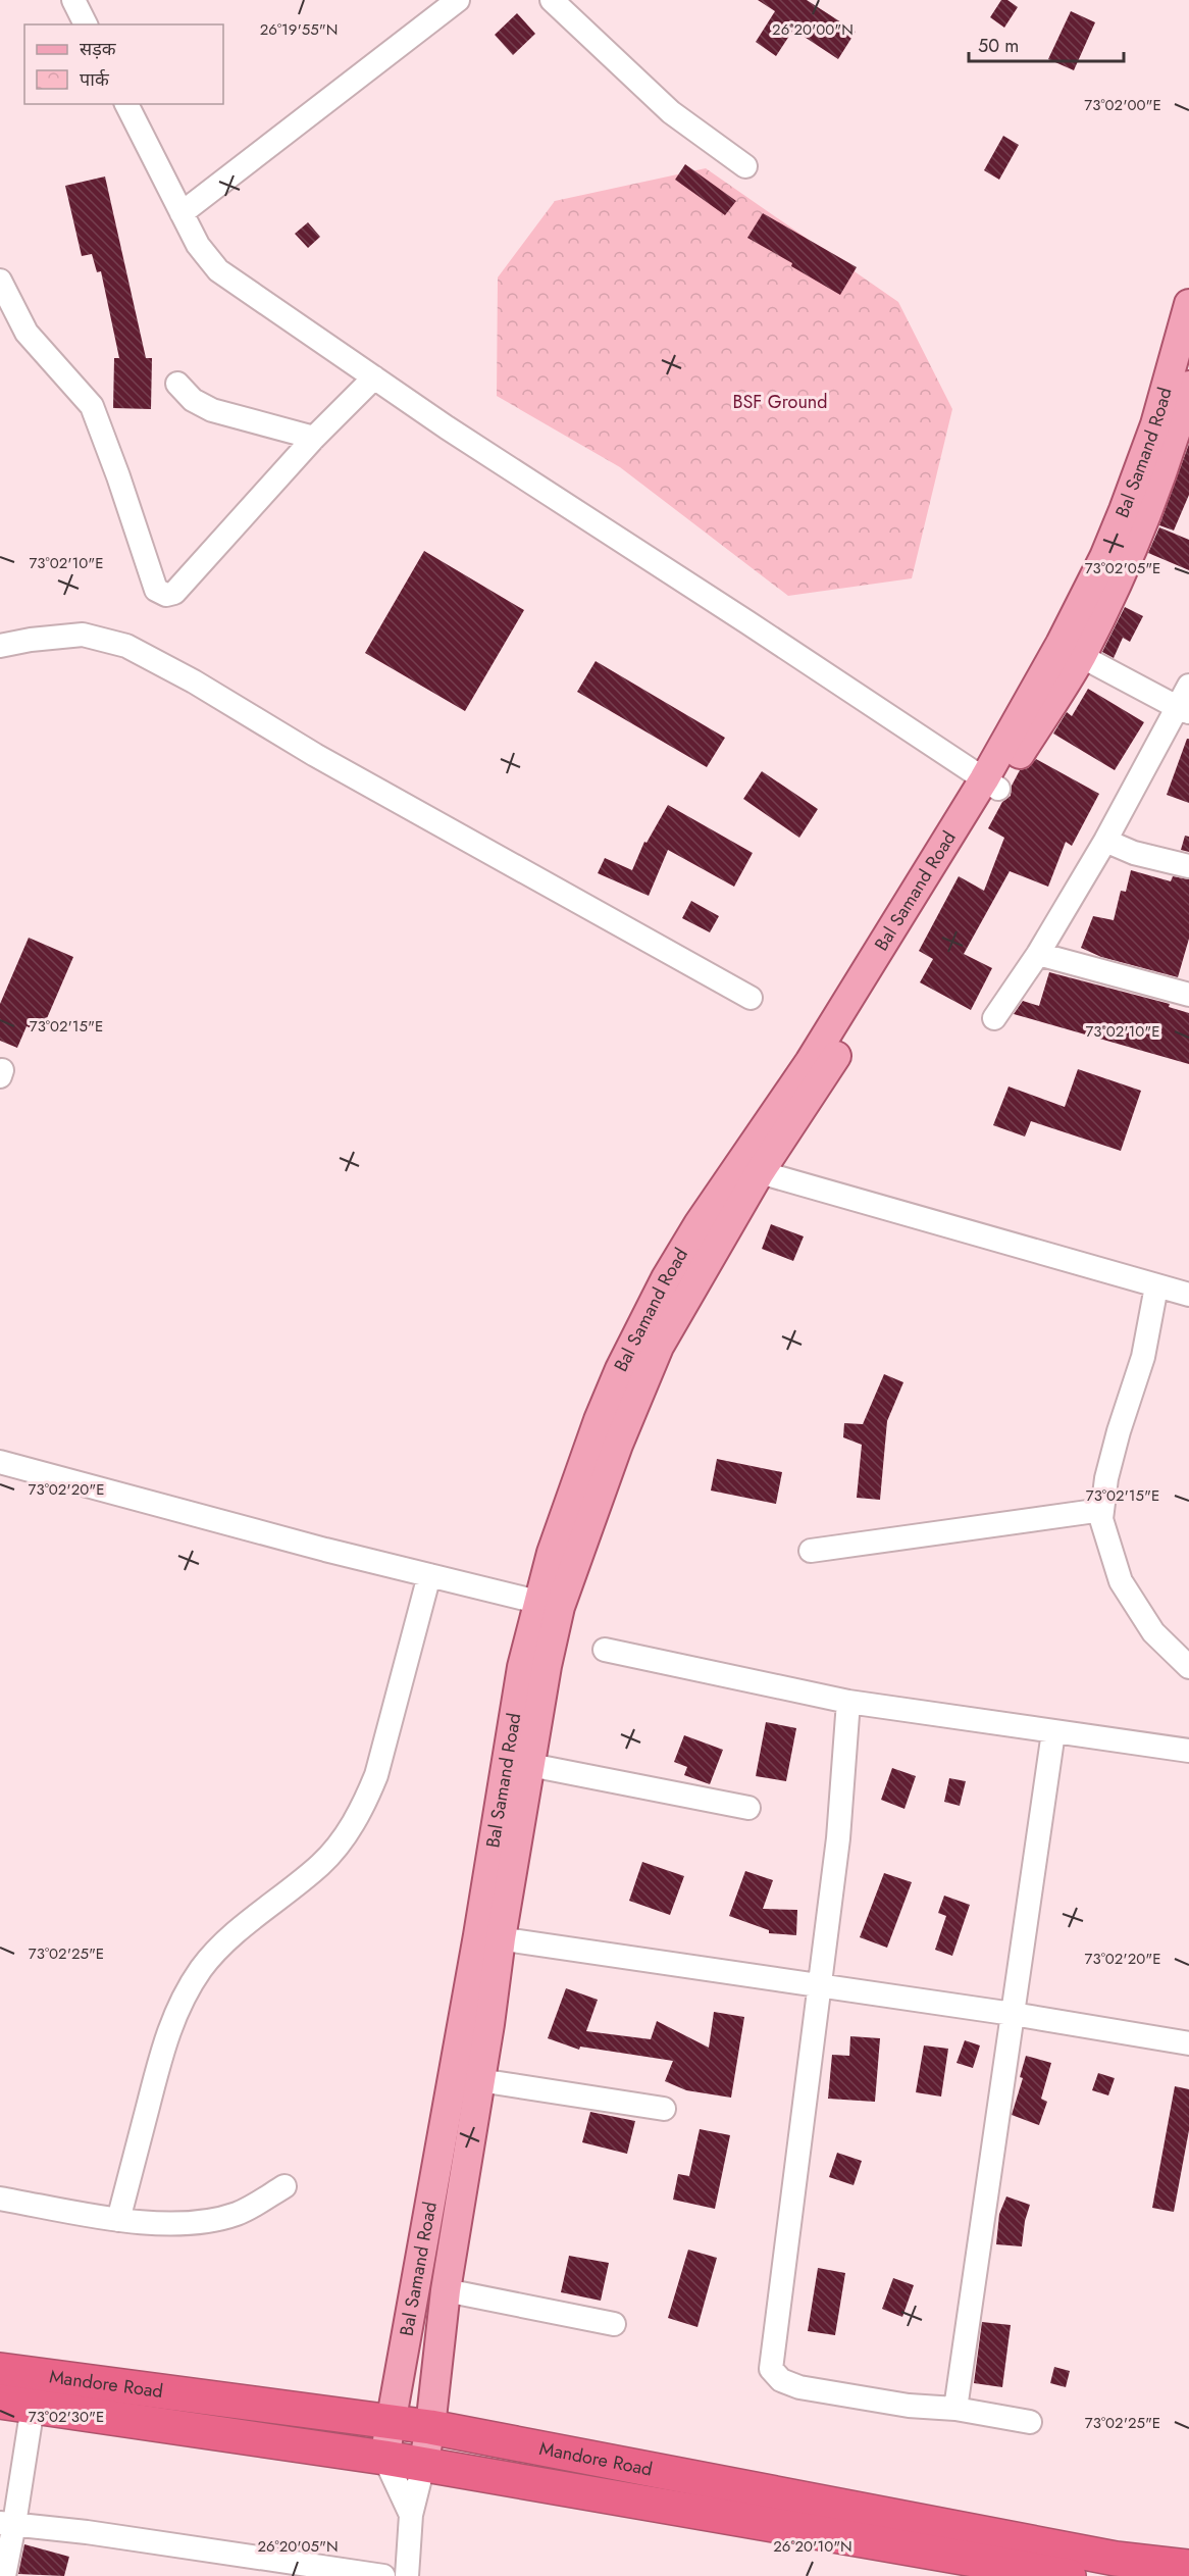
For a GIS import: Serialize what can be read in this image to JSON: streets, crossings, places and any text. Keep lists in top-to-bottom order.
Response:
{
  "streets": {
    "highway": ["Mandore Road"],
    "main road": ["Bal Samand Road"]
  },
  "crossings": [
    ["Bal Samand Road", "Mandore Road"]
  ],
  "parks": ["BSF Ground"],
  "legend": ["सड़क", "पार्क"],
  "scale_bar": "50 m",
  "coordinates": [
    "26°19'55\"N",
    "26°20'00\"N",
    "73°02'00\"E",
    "73°02'10\"E",
    "73°02'05\"E",
    "73°02'15\"E",
    "73°02'20\"E",
    "73°02'25\"E",
    "73°02'30\"E",
    "26°20'05\"N",
    "26°20'10\"N"
  ]
}
